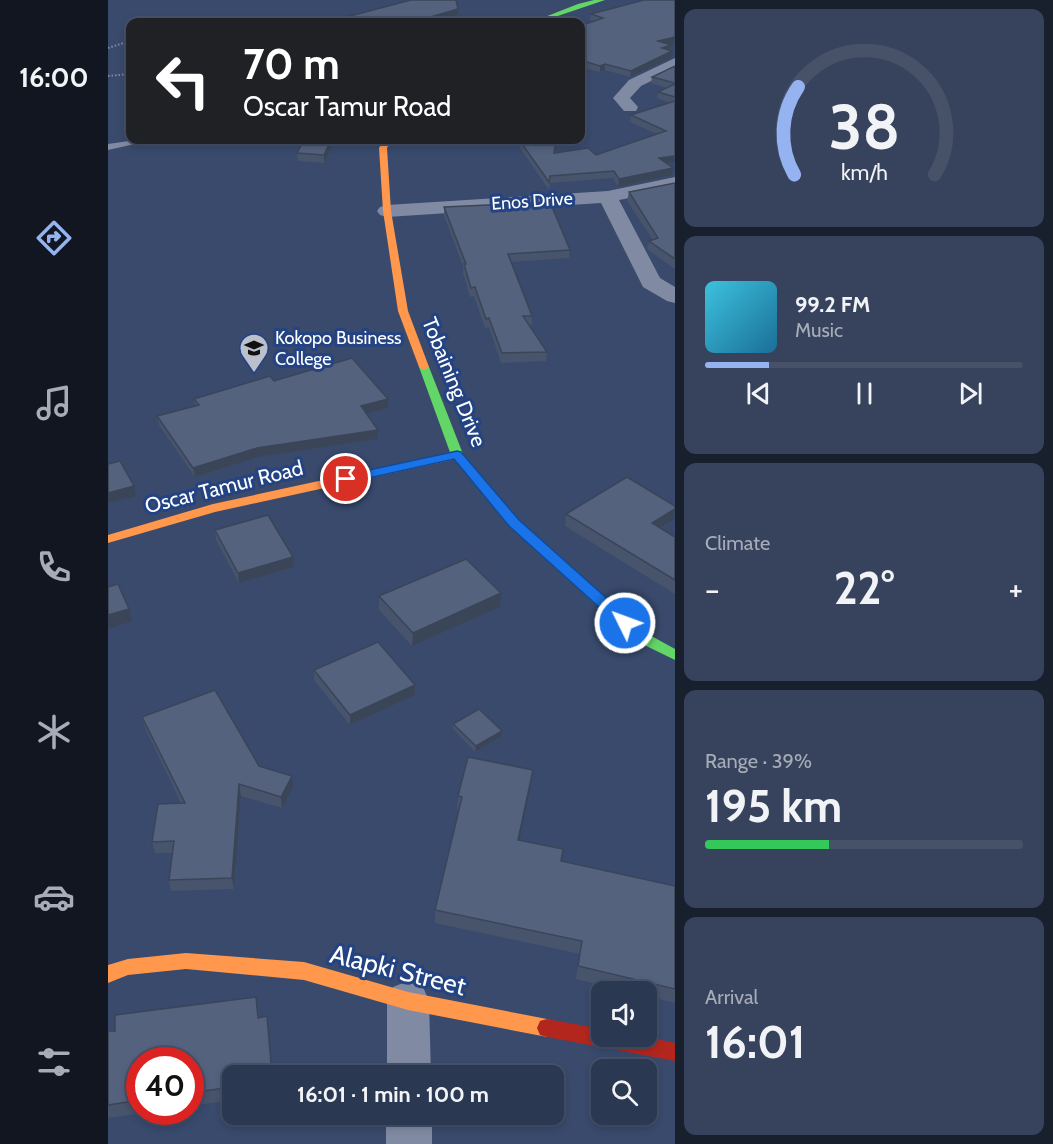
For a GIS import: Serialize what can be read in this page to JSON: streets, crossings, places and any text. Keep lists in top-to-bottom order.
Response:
{
  "streets": {
    "street": [
      "Enos Drive",
      "Tobaining Drive",
      "Oscar Tamur Road",
      "Alapki Street"
    ]
  },
  "crossings": [
    ["Enos Drive", "Tobaining Drive"],
    ["Tobaining Drive", "Oscar Tamur Road"]
  ],
  "places": {
    "school or university": ["Kokopo Business College"]
  },
  "page": {
    "tabs": "16:00",
    "turn": ["70 m", "Oscar Tamur Road"],
    "song": ["99.2 FM", "Music"],
    "tile": [
      "Climate",
      ["Range · 39%", "195 km"],
      ["Arrival", "16:01"]
    ],
    "heat": ["−", "22°", "+"],
    "limit": "40",
    "trip": "16:01 · 1 min · 100 m",
    "gauge": ["38", "km/h"]
  }
}
